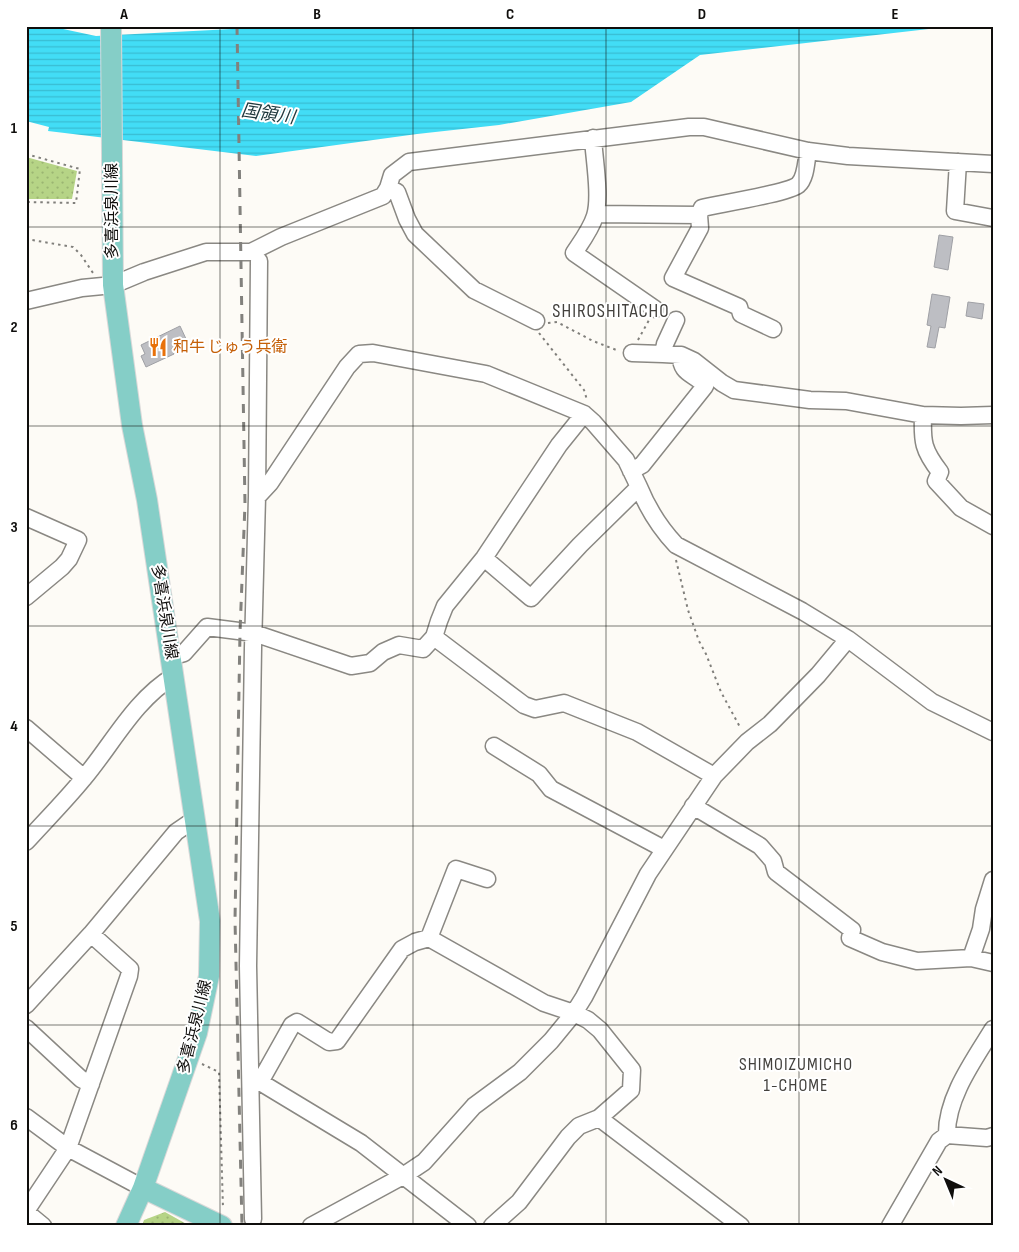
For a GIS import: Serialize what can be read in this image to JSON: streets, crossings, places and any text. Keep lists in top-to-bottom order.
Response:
{
  "streets": {
    "main road": ["多喜浜泉川線"]
  },
  "districts": ["SHIROSHITACHO", "SHIMOIZUMICHO 1-CHOME"],
  "water": ["国領川"],
  "places": {
    "restaurant": ["和牛 じゅう兵衛"]
  },
  "north": "top left",
  "grid": {
    "columns": [
      "A",
      "B",
      "C",
      "D",
      "E"
    ],
    "rows": [
      "1",
      "2",
      "3",
      "4",
      "5",
      "6"
    ]
  }
}
